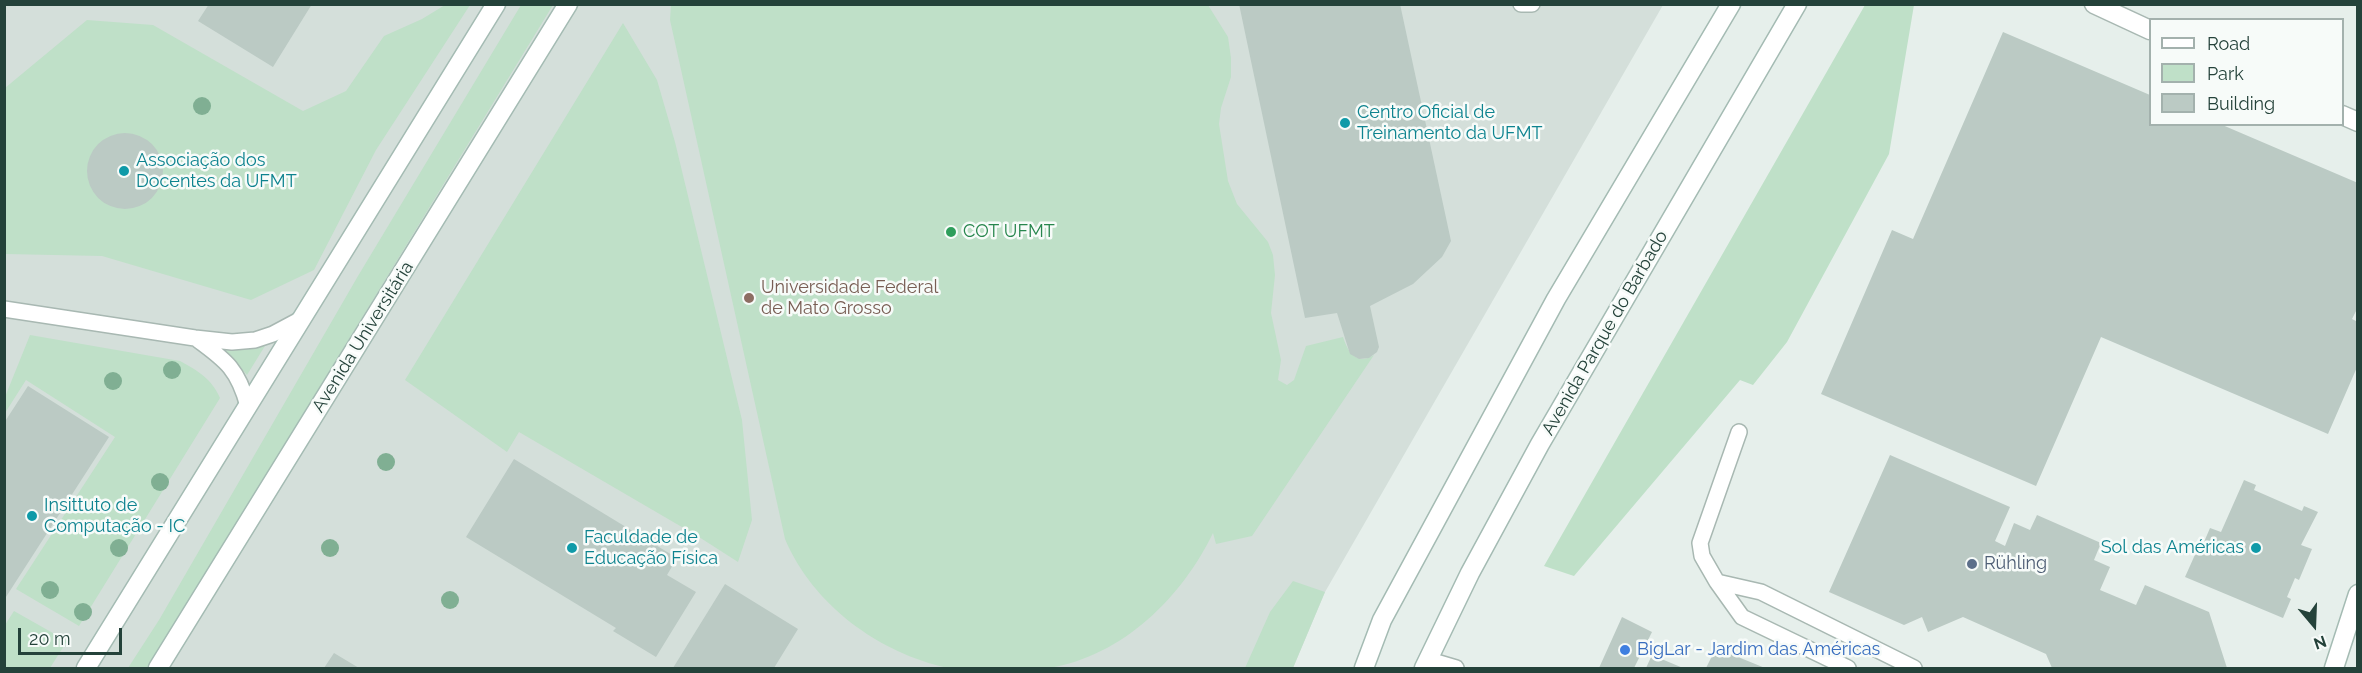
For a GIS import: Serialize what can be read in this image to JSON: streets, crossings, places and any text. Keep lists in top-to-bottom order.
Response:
{
  "streets": {
    "street": ["Avenida Parque do Barbado", "Avenida Universitária"]
  },
  "places": [
    "Centro Oficial de Treinamento da UFMT",
    "Associação dos Docentes da UFMT",
    "COT UFMT",
    "Universidade Federal de Mato Grosso",
    "Insittuto de Computação - IC",
    "Faculdade de Educação Física",
    "Sol das Américas",
    "Rühling",
    "BigLar - Jardim das Américas"
  ],
  "legend": ["Road", "Park", "Building"],
  "scale_bar": "20 m",
  "north": "bottom"
}
